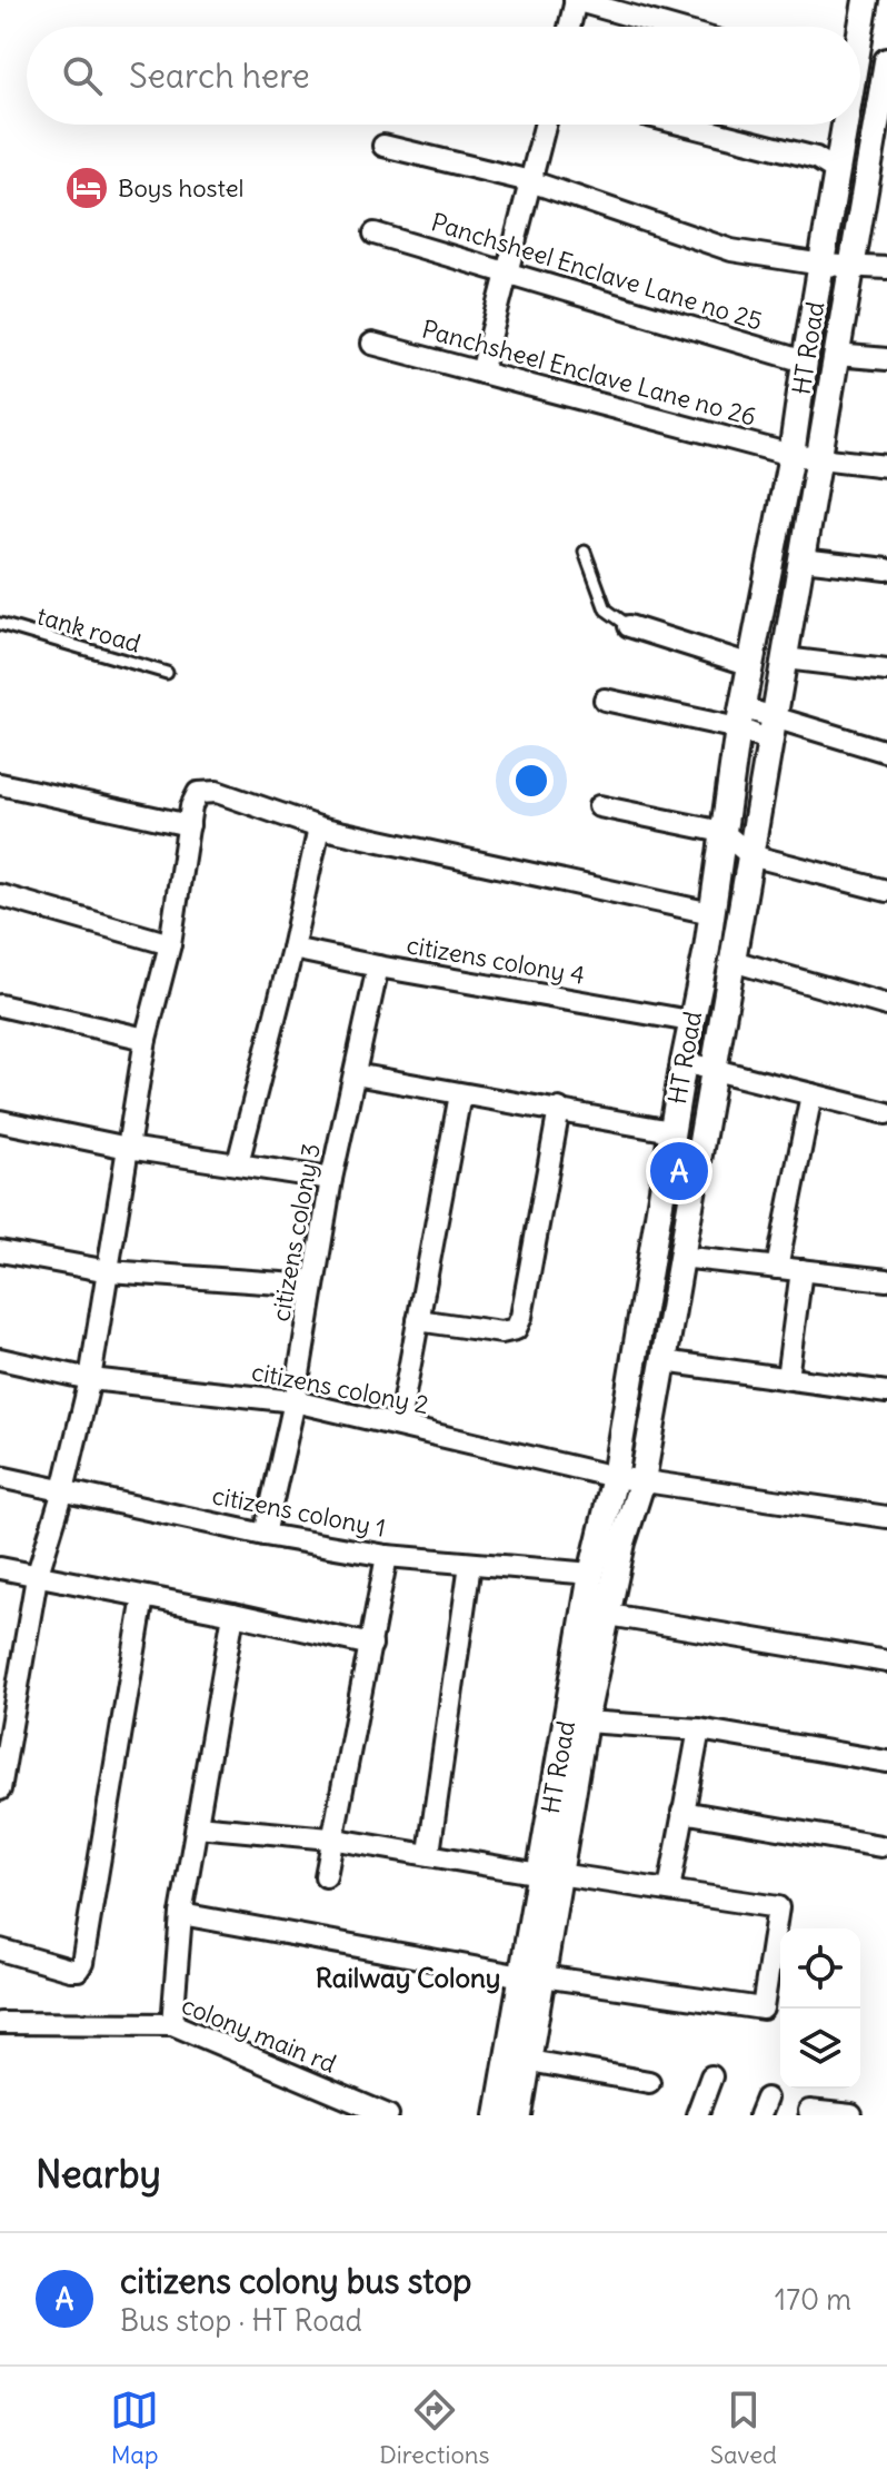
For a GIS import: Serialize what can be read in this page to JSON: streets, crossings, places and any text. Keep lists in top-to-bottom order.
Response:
{
  "streets": {
    "street": [
      "Panchsheel Enclave Lane no 25",
      "HT Road",
      "Panchsheel Enclave Lane no 26",
      "citizens colony 4",
      "citizens colony 3",
      "citizens colony 2",
      "citizens colony 1",
      "colony main rd"
    ],
    "lane": ["tank road"]
  },
  "crossings": [
    ["Panchsheel Enclave Lane no 25", "HT Road"],
    ["HT Road", "Panchsheel Enclave Lane no 26"],
    ["HT Road", "citizens colony 4"],
    ["HT Road", "citizens colony 2"],
    ["HT Road", "citizens colony 1"],
    ["citizens colony 4", "citizens colony 3"],
    ["citizens colony 3", "citizens colony 2"],
    ["citizens colony 3", "citizens colony 1"]
  ],
  "districts": ["Railway Colony"],
  "places": {
    "hotel": ["Boys hostel"]
  },
  "page": {
    "search": "Search here",
    "pins": "A",
    "heading": "Nearby",
    "list": [
      {
        "mark": "A",
        "name": "citizens colony bus stop",
        "note": "Bus stop · HT Road",
        "value": "170 m"
      }
    ],
    "nav": ["Map", "Directions", "Saved"]
  }
}
